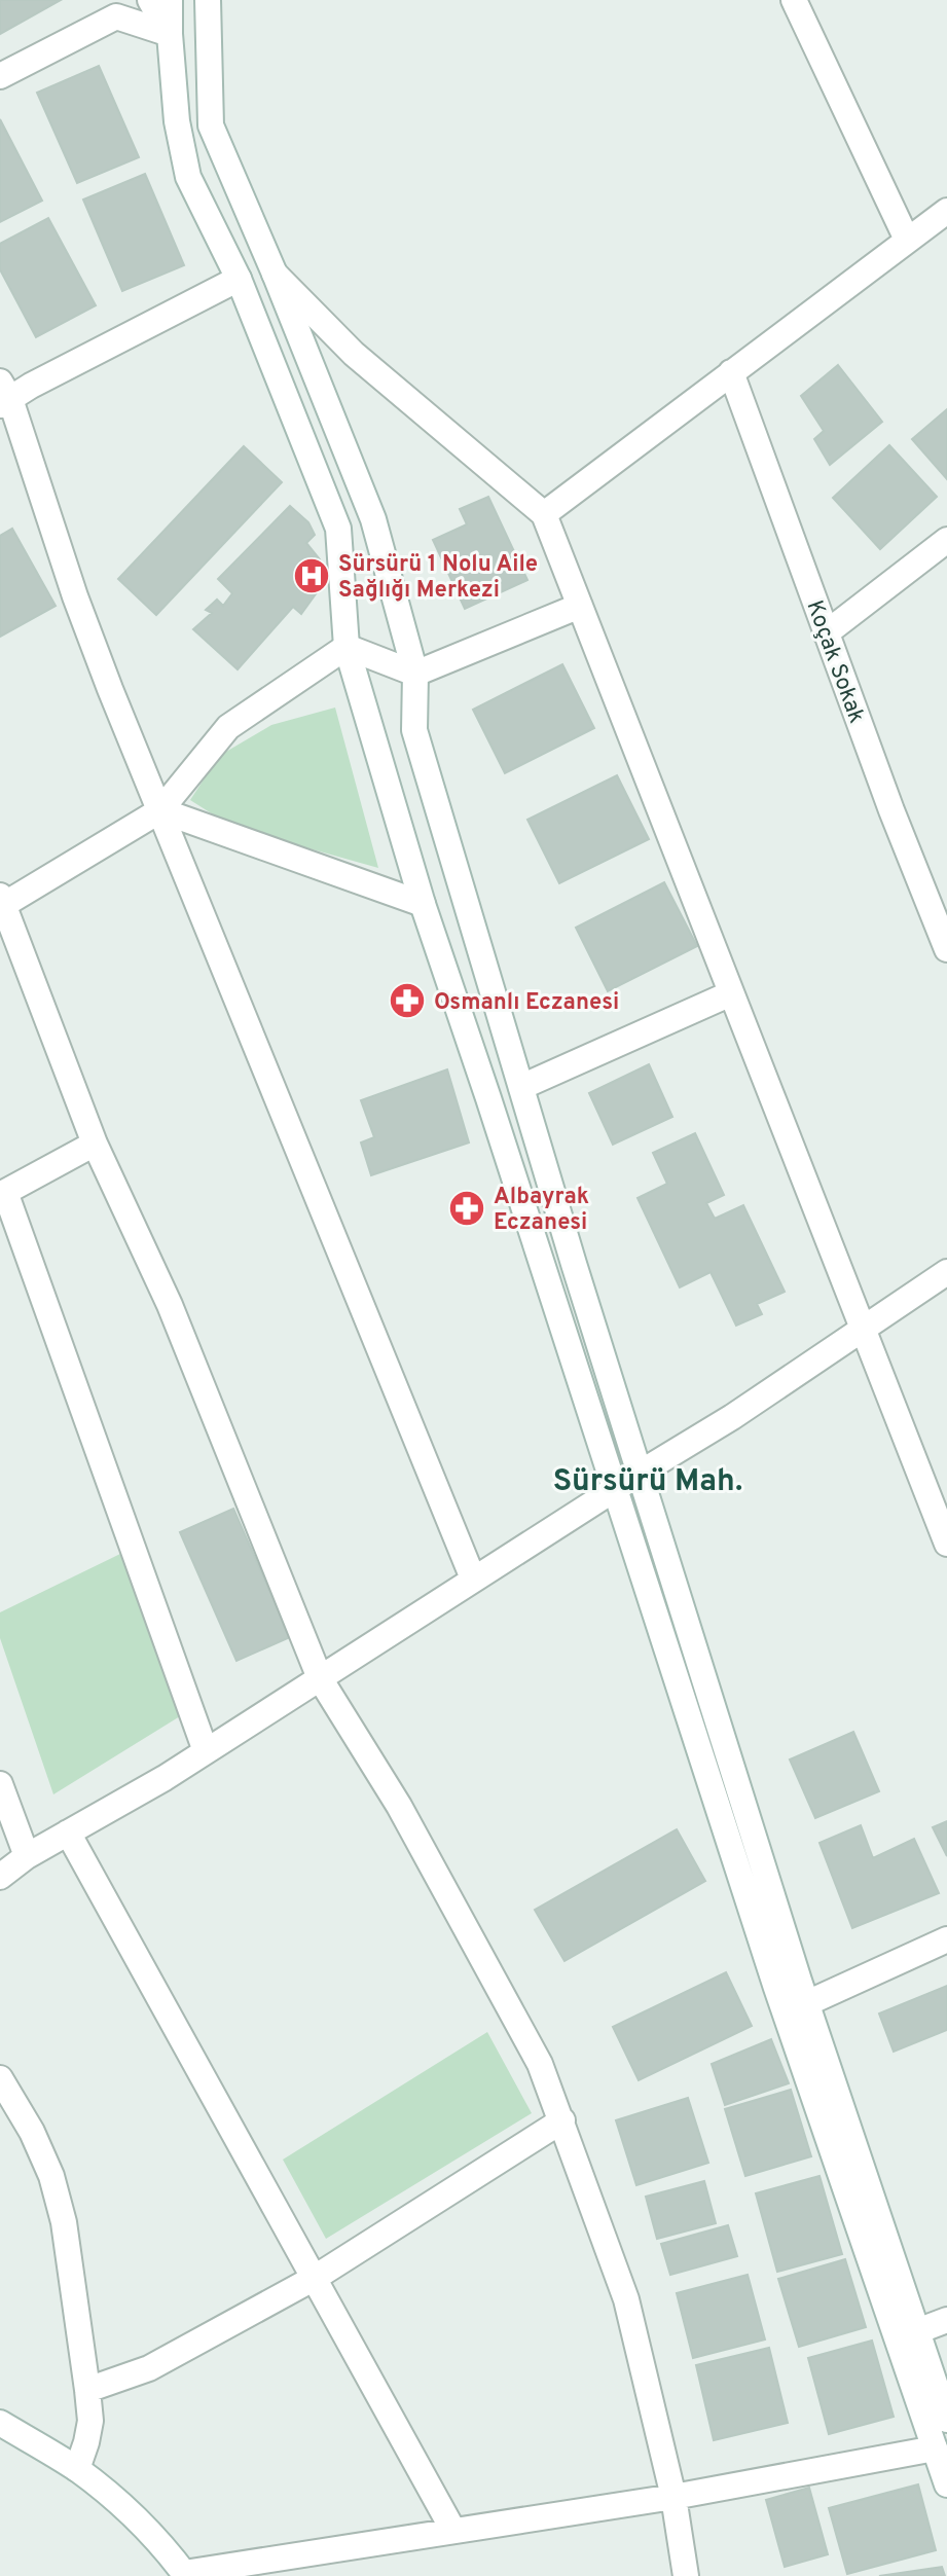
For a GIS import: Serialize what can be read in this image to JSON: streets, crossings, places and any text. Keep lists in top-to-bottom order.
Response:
{
  "streets": {
    "street": ["Koçak Sokak"]
  },
  "districts": ["Sürsürü Mah."],
  "places": {
    "hospital": ["Sürsürü 1 Nolu Aile Sağlığı Merkezi"],
    "pharmacy": ["Osmanlı Eczanesi", "Albayrak Eczanesi"]
  }
}
